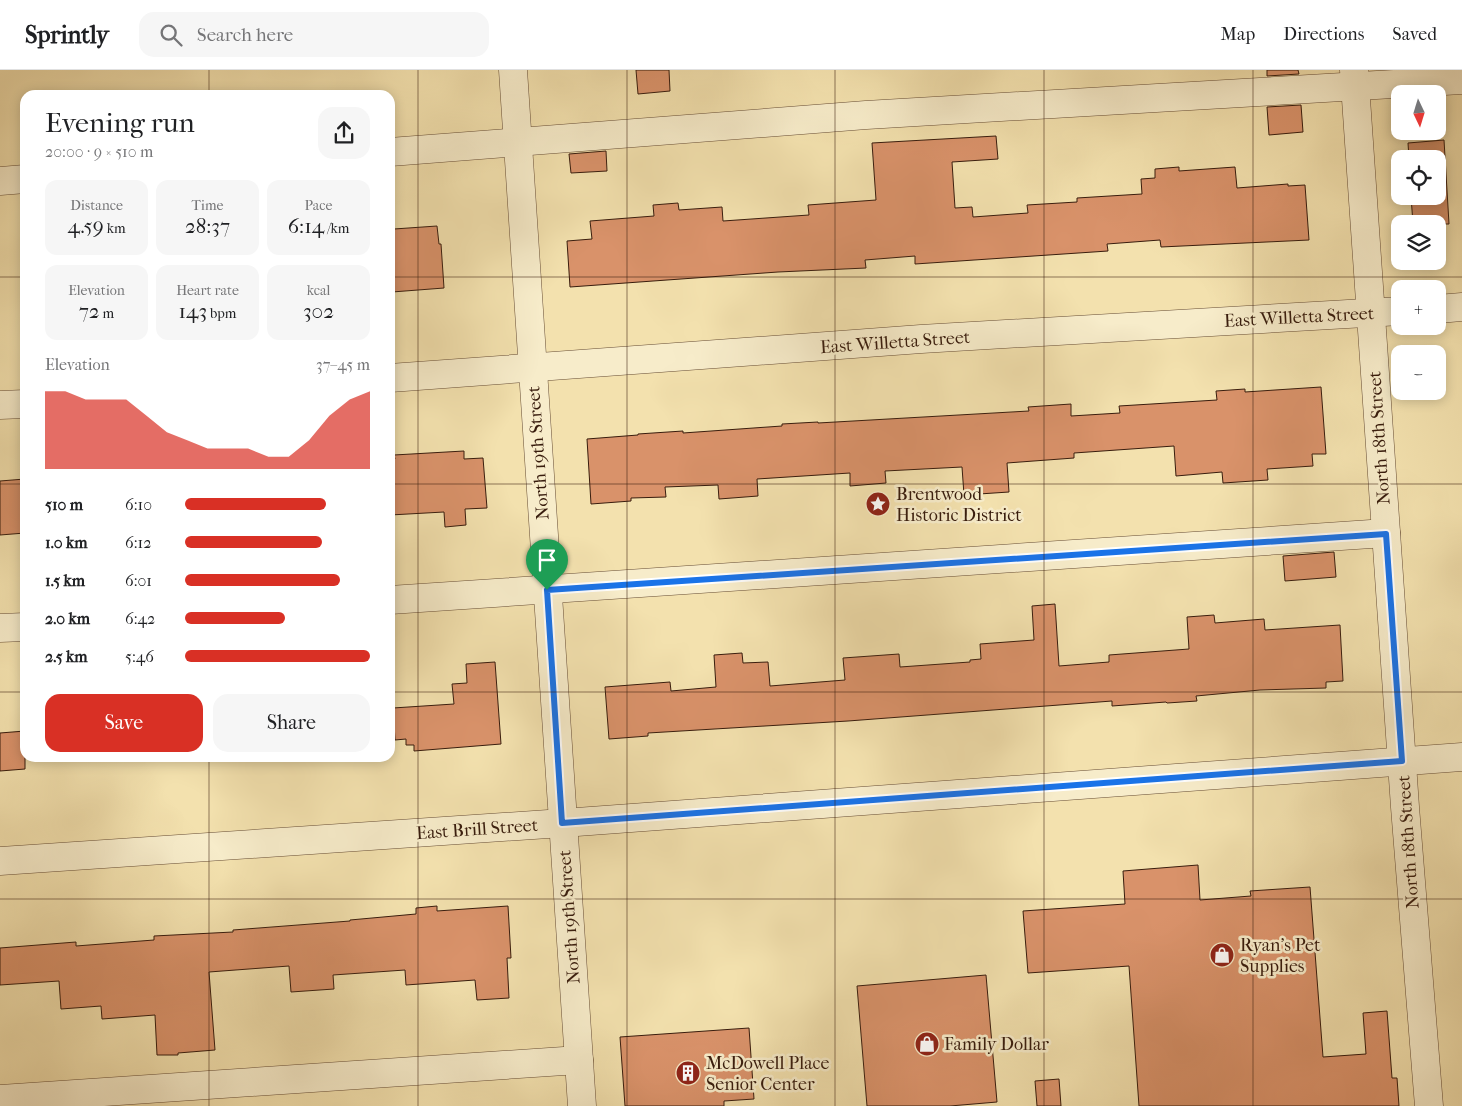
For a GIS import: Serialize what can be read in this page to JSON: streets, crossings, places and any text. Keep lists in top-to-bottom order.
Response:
{
  "streets": {
    "street": [
      "East Willetta Street",
      "North 18th Street",
      "North 19th Street",
      "East Brill Street"
    ]
  },
  "crossings": [
    ["East Willetta Street", "North 18th Street"],
    ["East Willetta Street", "North 19th Street"],
    ["North 18th Street", "East Brill Street"],
    ["North 19th Street", "East Brill Street"]
  ],
  "places": {
    "place": ["Brentwood Historic District"],
    "shop": ["Ryan's Pet Supplies", "Family Dollar"],
    "building": ["McDowell Place Senior Center"]
  },
  "north": "bottom",
  "page": {
    "header": "Sprintly",
    "search": "Search here",
    "nav": ["Map", "Directions", "Saved"],
    "map_buttons": ["+", "−"],
    "heading": ["Evening run", "20:00 · 9 × 510 m"],
    "stats": [
      ["Distance", "4.59 km"],
      ["Time", "28:37"],
      ["Pace", "6:14 /km"],
      ["Elevation", "72 m"],
      ["Heart rate", "143 bpm"],
      ["kcal", "302"]
    ],
    "chart": ["Elevation", "37–45 m"],
    "list": [
      {
        "name": "510 m",
        "note": "6:10"
      },
      {
        "name": "1.0 km",
        "note": "6:12"
      },
      {
        "name": "1.5 km",
        "note": "6:01"
      },
      {
        "name": "2.0 km",
        "note": "6:42"
      },
      {
        "name": "2.5 km",
        "note": "5:46"
      }
    ],
    "buttons": ["Save", "Share"]
  }
}
